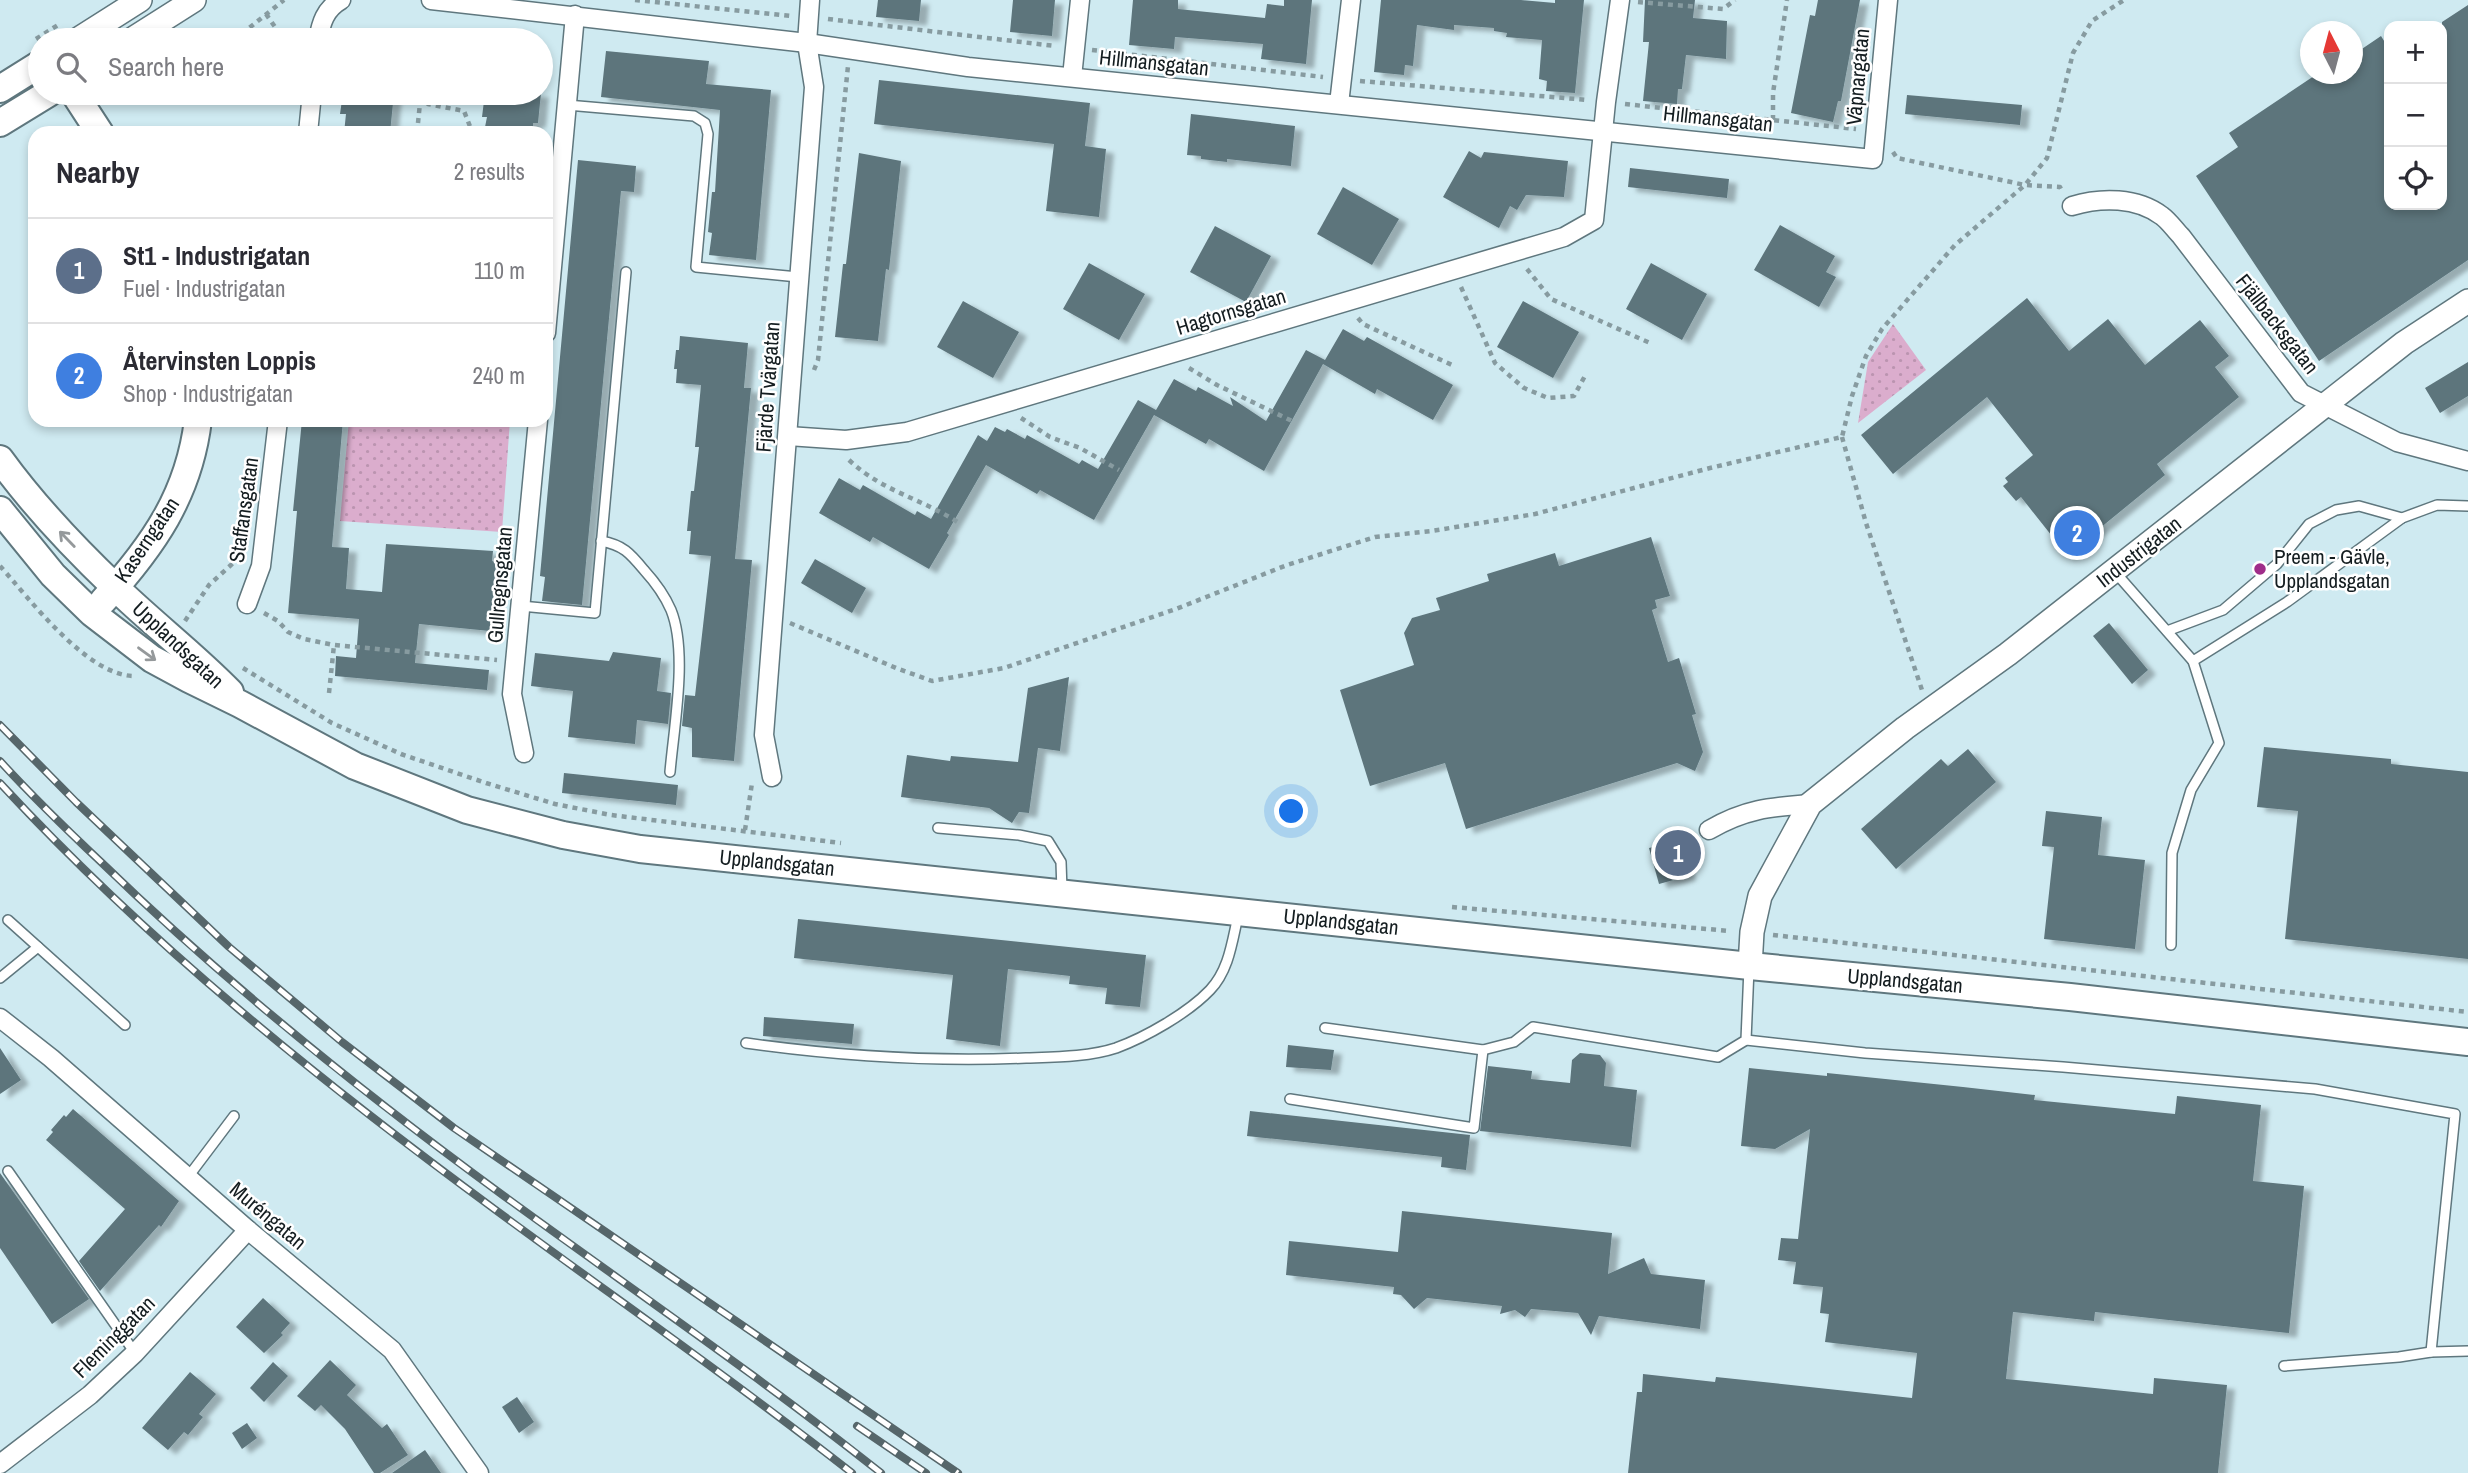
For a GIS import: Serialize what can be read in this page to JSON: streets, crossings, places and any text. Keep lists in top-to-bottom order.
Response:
{
  "streets": {
    "main road": ["Kaserngatan", "Upplandsgatan"],
    "street": [
      "Hillmansgatan",
      "Väpnargatan",
      "Hagtornsgatan",
      "Fjällbacksgatan",
      "Fjärde Tvärgatan",
      "Staffansgatan",
      "Industrigatan",
      "Gullregnsgatan",
      "Muréngatan",
      "Fleminggatan"
    ]
  },
  "crossings": [
    ["Hillmansgatan", "Väpnargatan"],
    ["Hillmansgatan", "Hagtornsgatan"],
    ["Hillmansgatan", "Fjärde Tvärgatan"],
    ["Hagtornsgatan", "Fjärde Tvärgatan"],
    ["Fjällbacksgatan", "Industrigatan"],
    ["Kaserngatan", "Upplandsgatan"],
    ["Industrigatan", "Upplandsgatan"],
    ["Muréngatan", "Fleminggatan"]
  ],
  "places": ["Preem - Gävle, Upplandsgatan"],
  "north": "top",
  "page": {
    "map_buttons": ["+", "−"],
    "search": "Search here",
    "heading": ["Nearby", "2 results"],
    "list": [
      {
        "mark": "1",
        "name": "St1 - Industrigatan",
        "note": "Fuel · Industrigatan",
        "value": "110 m"
      },
      {
        "mark": "2",
        "name": "Återvinsten Loppis",
        "note": "Shop · Industrigatan",
        "value": "240 m"
      }
    ],
    "pins": ["2", "1"]
  }
}
